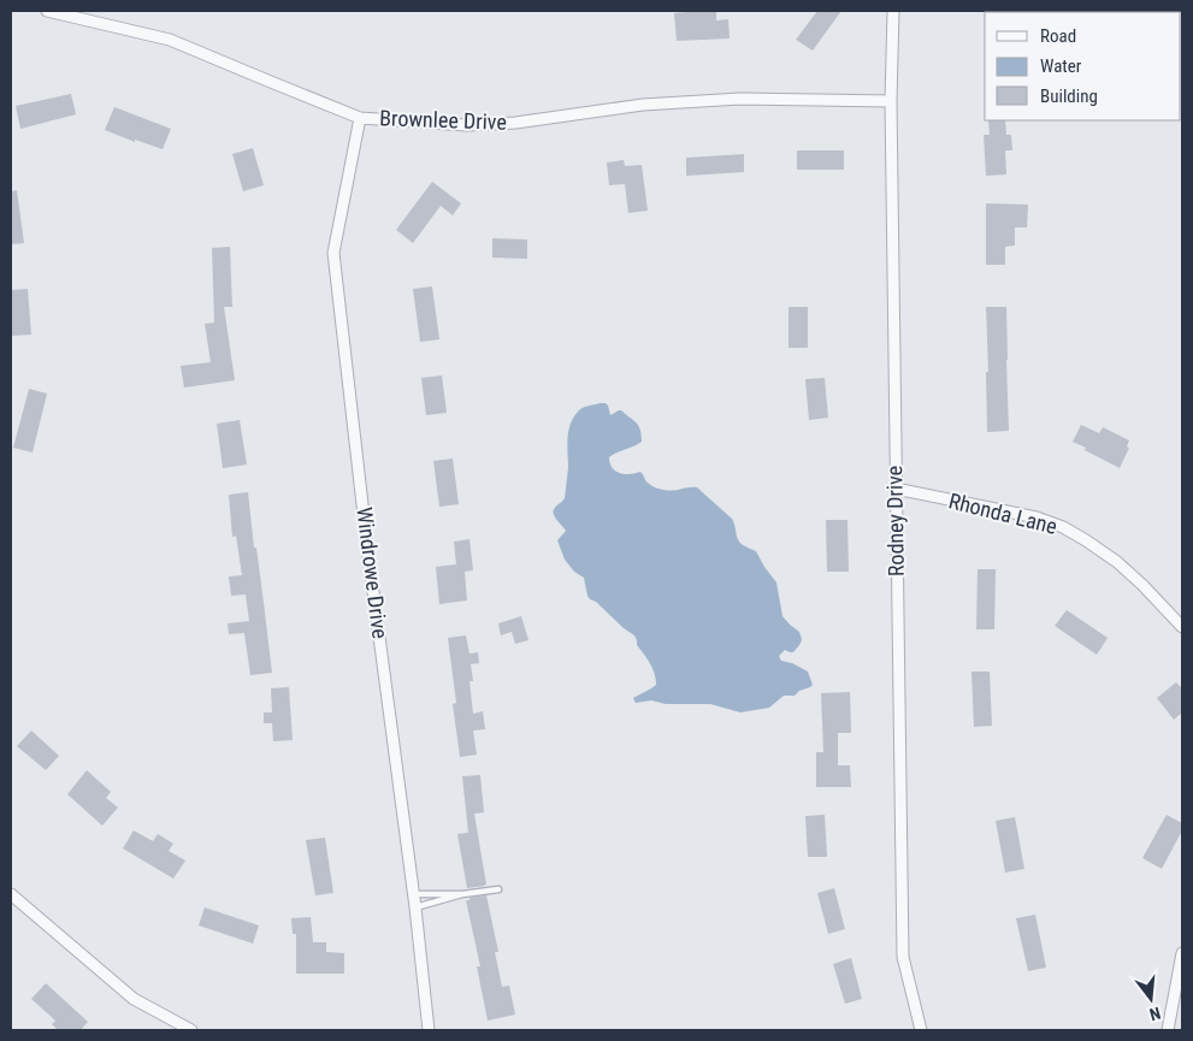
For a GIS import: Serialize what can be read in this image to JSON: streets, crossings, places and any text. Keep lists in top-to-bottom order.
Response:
{
  "streets": {
    "street": [
      "Brownlee Drive",
      "Rhonda Lane",
      "Rodney Drive",
      "Windrowe Drive"
    ]
  },
  "crossings": [
    ["Brownlee Drive", "Rodney Drive"],
    ["Brownlee Drive", "Windrowe Drive"],
    ["Rhonda Lane", "Rodney Drive"]
  ],
  "legend": ["Road", "Water", "Building"],
  "north": "bottom"
}
